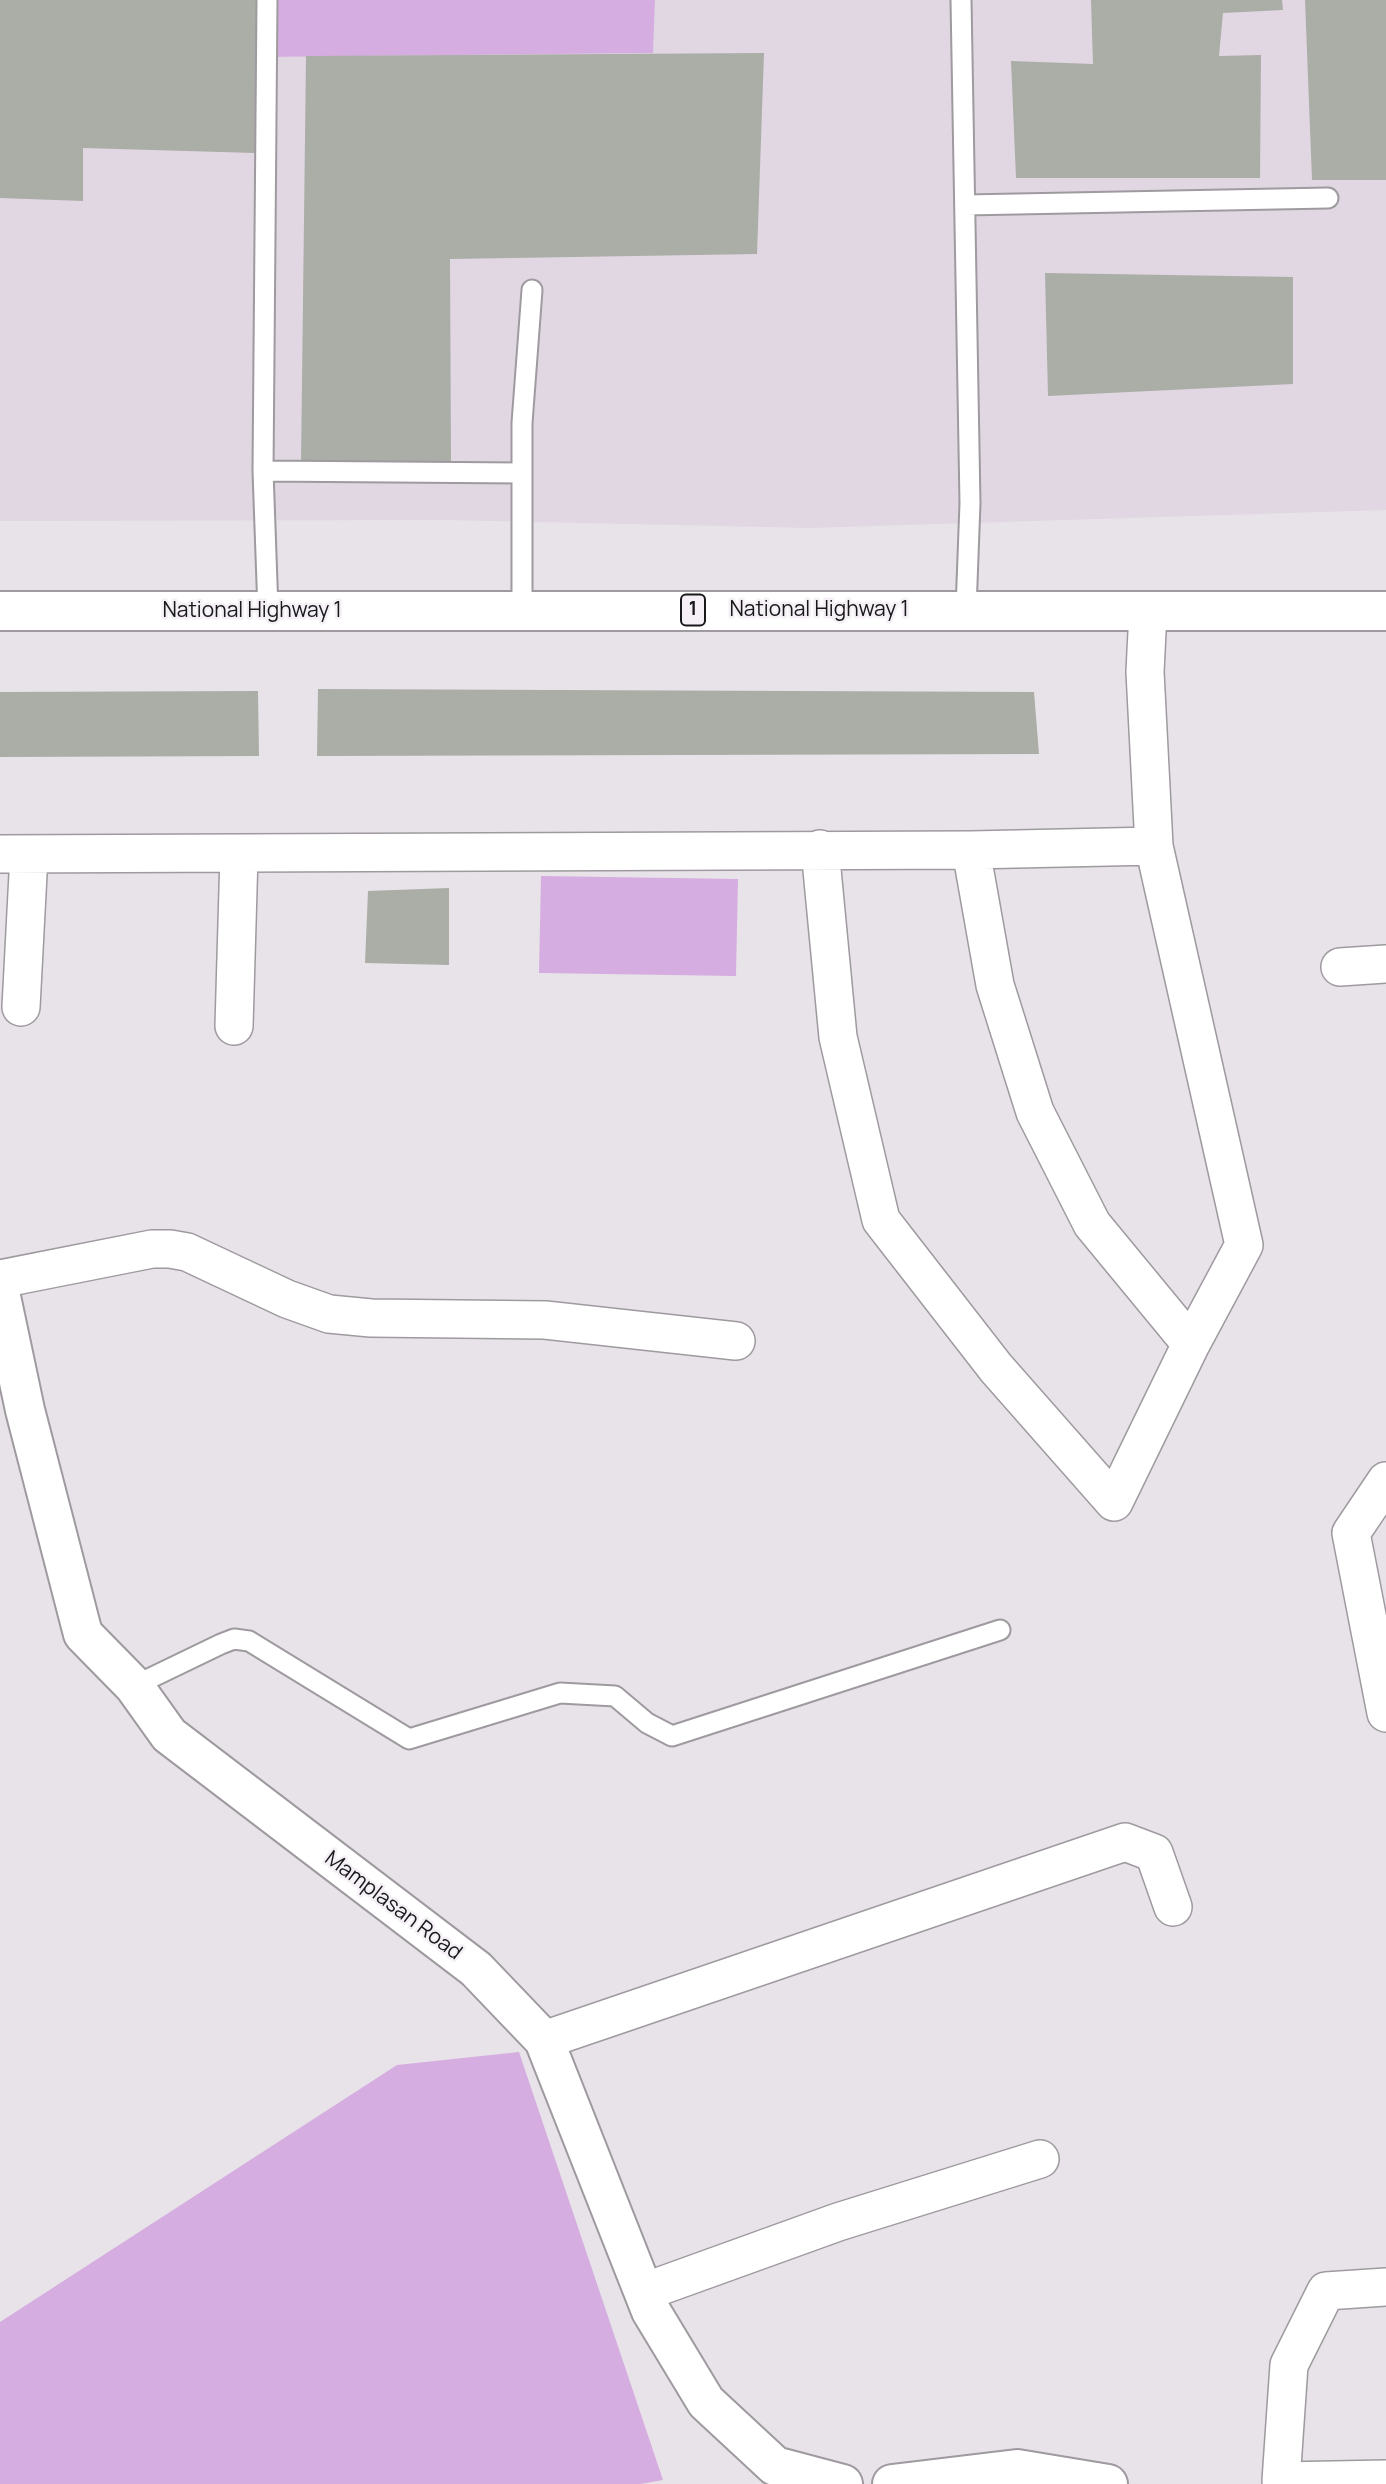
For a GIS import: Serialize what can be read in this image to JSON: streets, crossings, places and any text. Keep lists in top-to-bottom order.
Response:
{
  "streets": {
    "main road": ["1", "National Highway 1", "Mamplasan Road"]
  }
}
